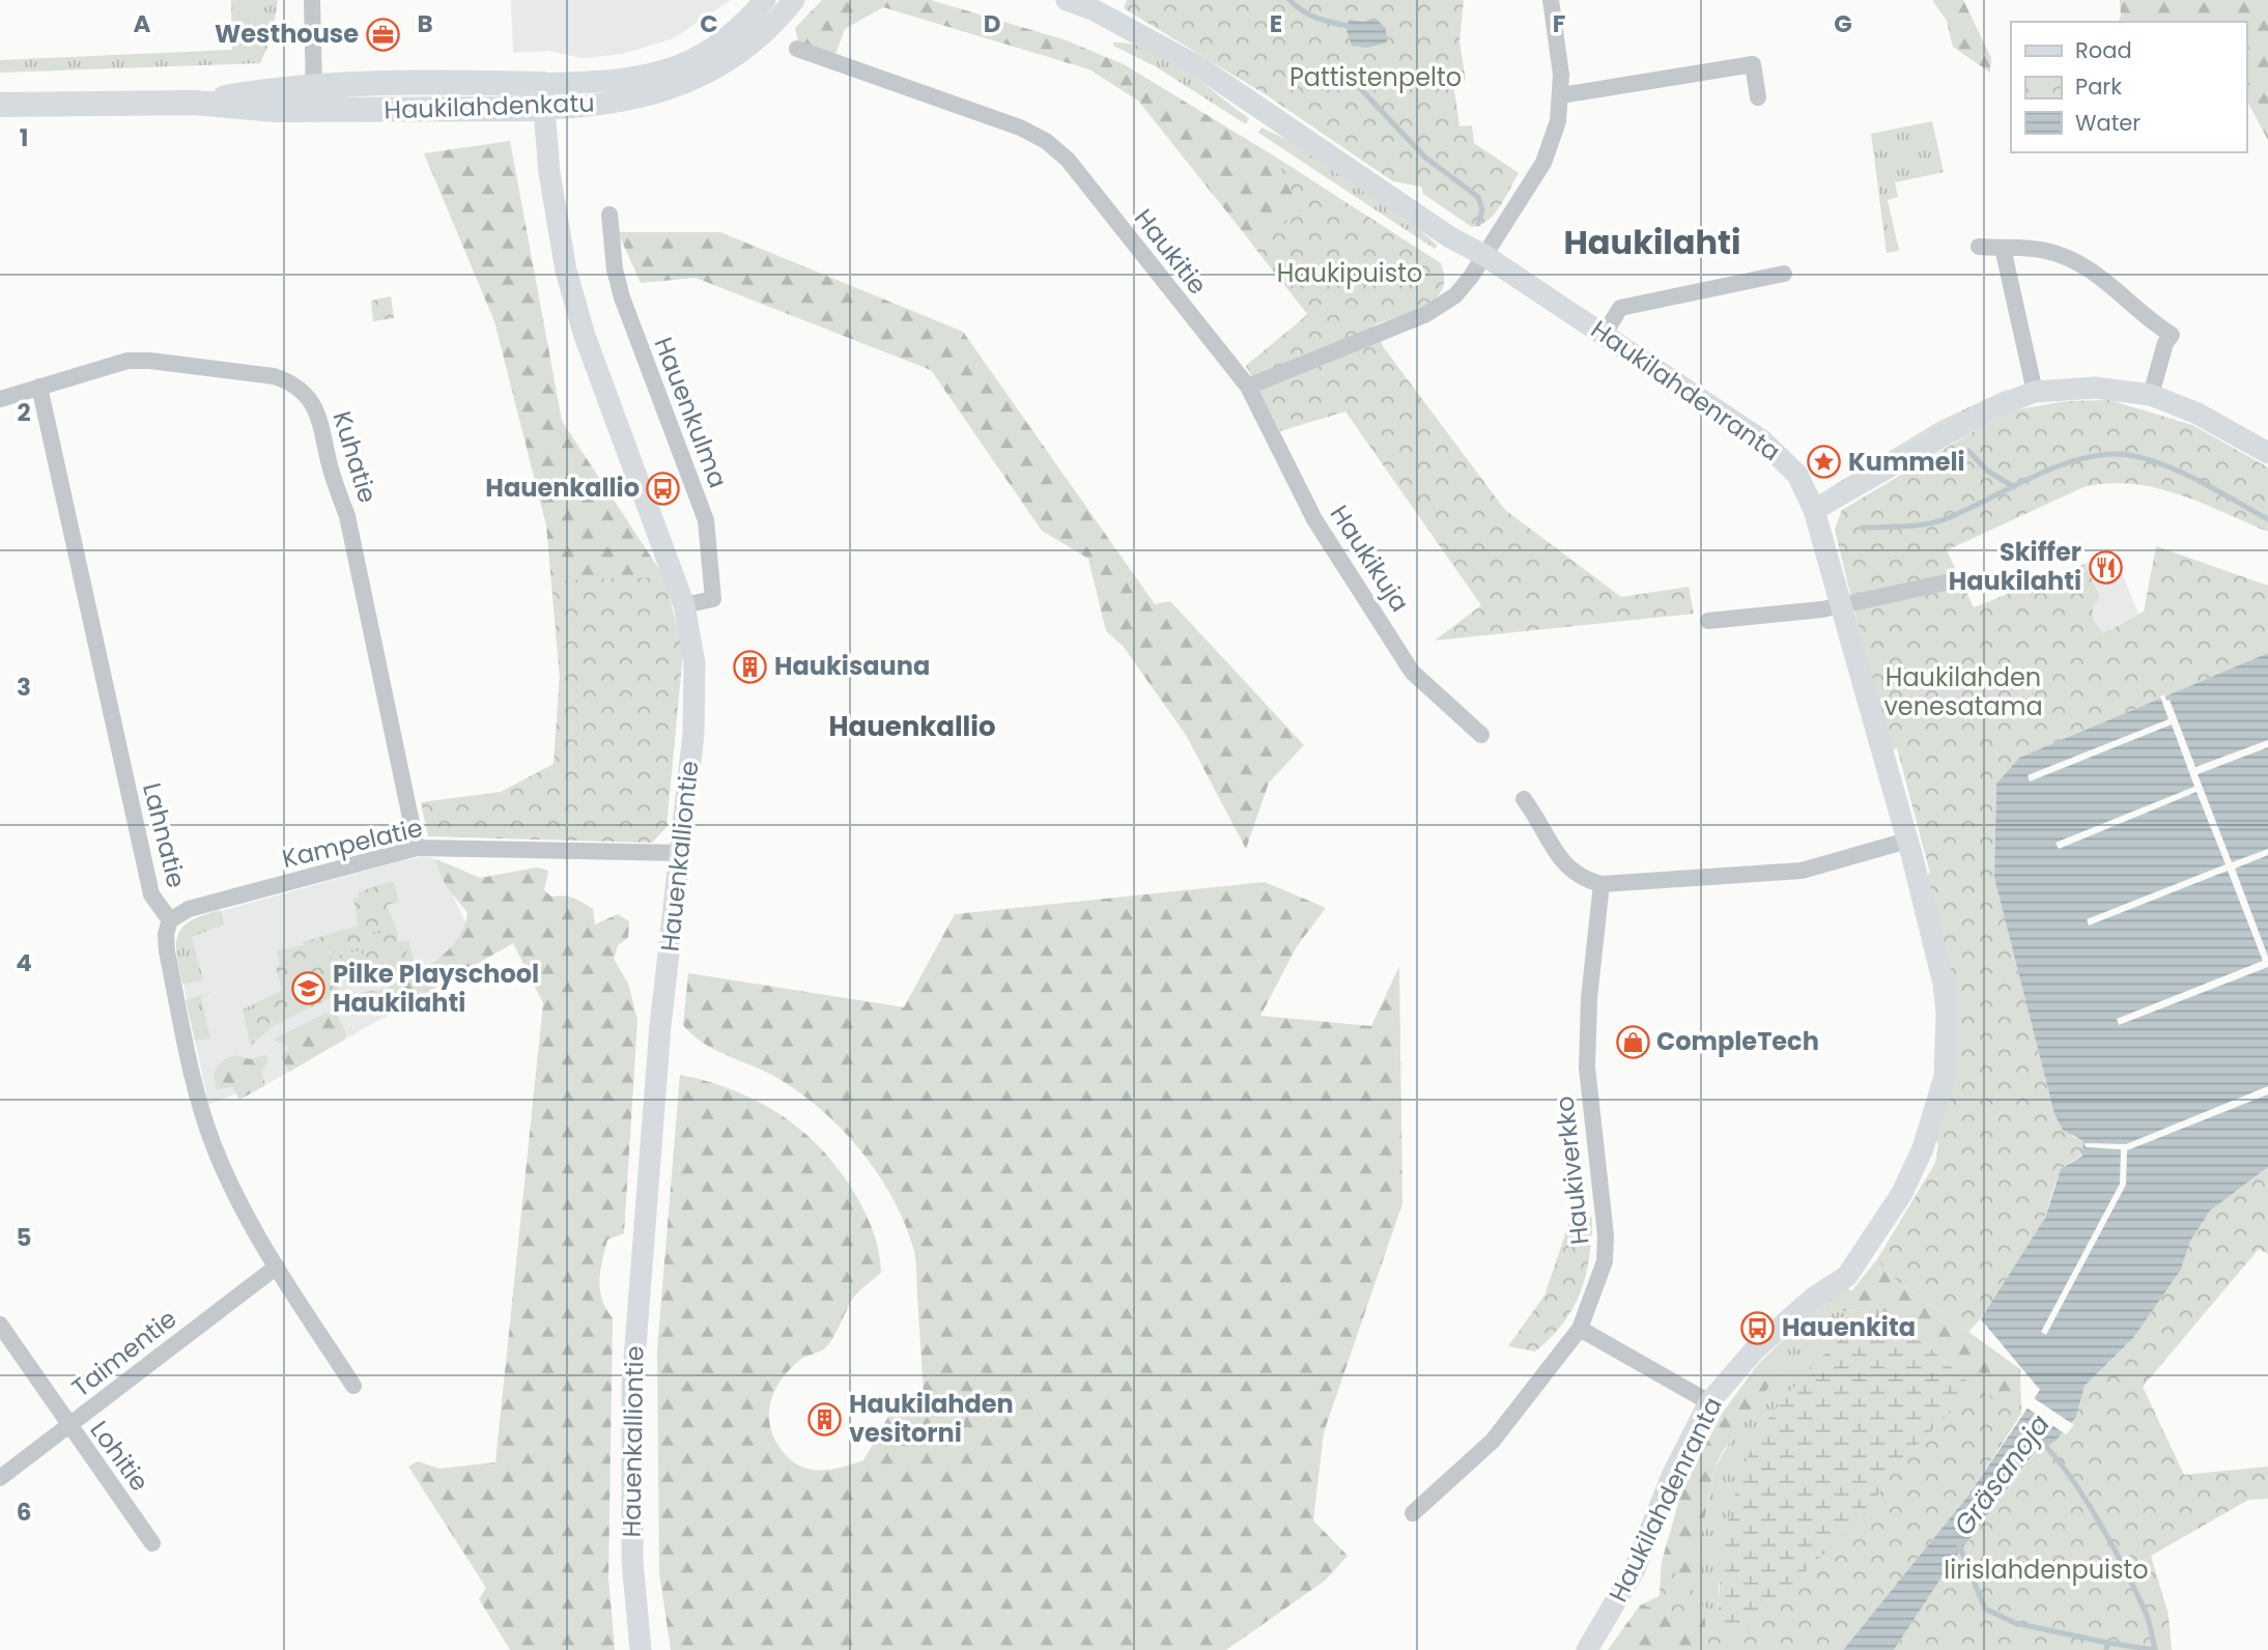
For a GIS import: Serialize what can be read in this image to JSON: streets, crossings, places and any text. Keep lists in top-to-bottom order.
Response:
{
  "streets": {
    "main road": ["Haukilahdenkatu"],
    "street": [
      "Haukitie",
      "Haukilahdenranta",
      "Hauenkulma",
      "Kuhatie",
      "Haukikuja",
      "Lahnatie",
      "Kampelatie",
      "Hauenkalliontie",
      "Haukiverkko",
      "Taimentie",
      "Lohitie"
    ]
  },
  "crossings": [
    ["Haukilahdenkatu", "Hauenkalliontie"],
    ["Haukitie", "Haukikuja"],
    ["Hauenkulma", "Hauenkalliontie"],
    ["Kuhatie", "Lahnatie"],
    ["Kuhatie", "Kampelatie"],
    ["Lahnatie", "Kampelatie"],
    ["Lahnatie", "Taimentie"],
    ["Kampelatie", "Hauenkalliontie"],
    ["Taimentie", "Lohitie"]
  ],
  "districts": ["Haukilahti", "Hauenkallio"],
  "water": ["Gräsanoja"],
  "parks": [
    "Pattistenpelto",
    "Haukipuisto",
    "Haukilahden venesatama",
    "Iirislahdenpuisto"
  ],
  "places": {
    "office": ["Westhouse"],
    "place": ["Kummeli"],
    "bus stop": ["Hauenkallio", "Hauenkita"],
    "restaurant": ["Skiffer Haukilahti"],
    "building": ["Haukisauna", "Haukilahden vesitorni"],
    "school or university": ["Pilke Playschool Haukilahti"],
    "shop": ["CompleTech"]
  },
  "legend": ["Road", "Park", "Water"],
  "grid": {
    "columns": [
      "A",
      "B",
      "C",
      "D",
      "E",
      "F",
      "G"
    ],
    "rows": [
      "1",
      "2",
      "3",
      "4",
      "5",
      "6"
    ]
  }
}
